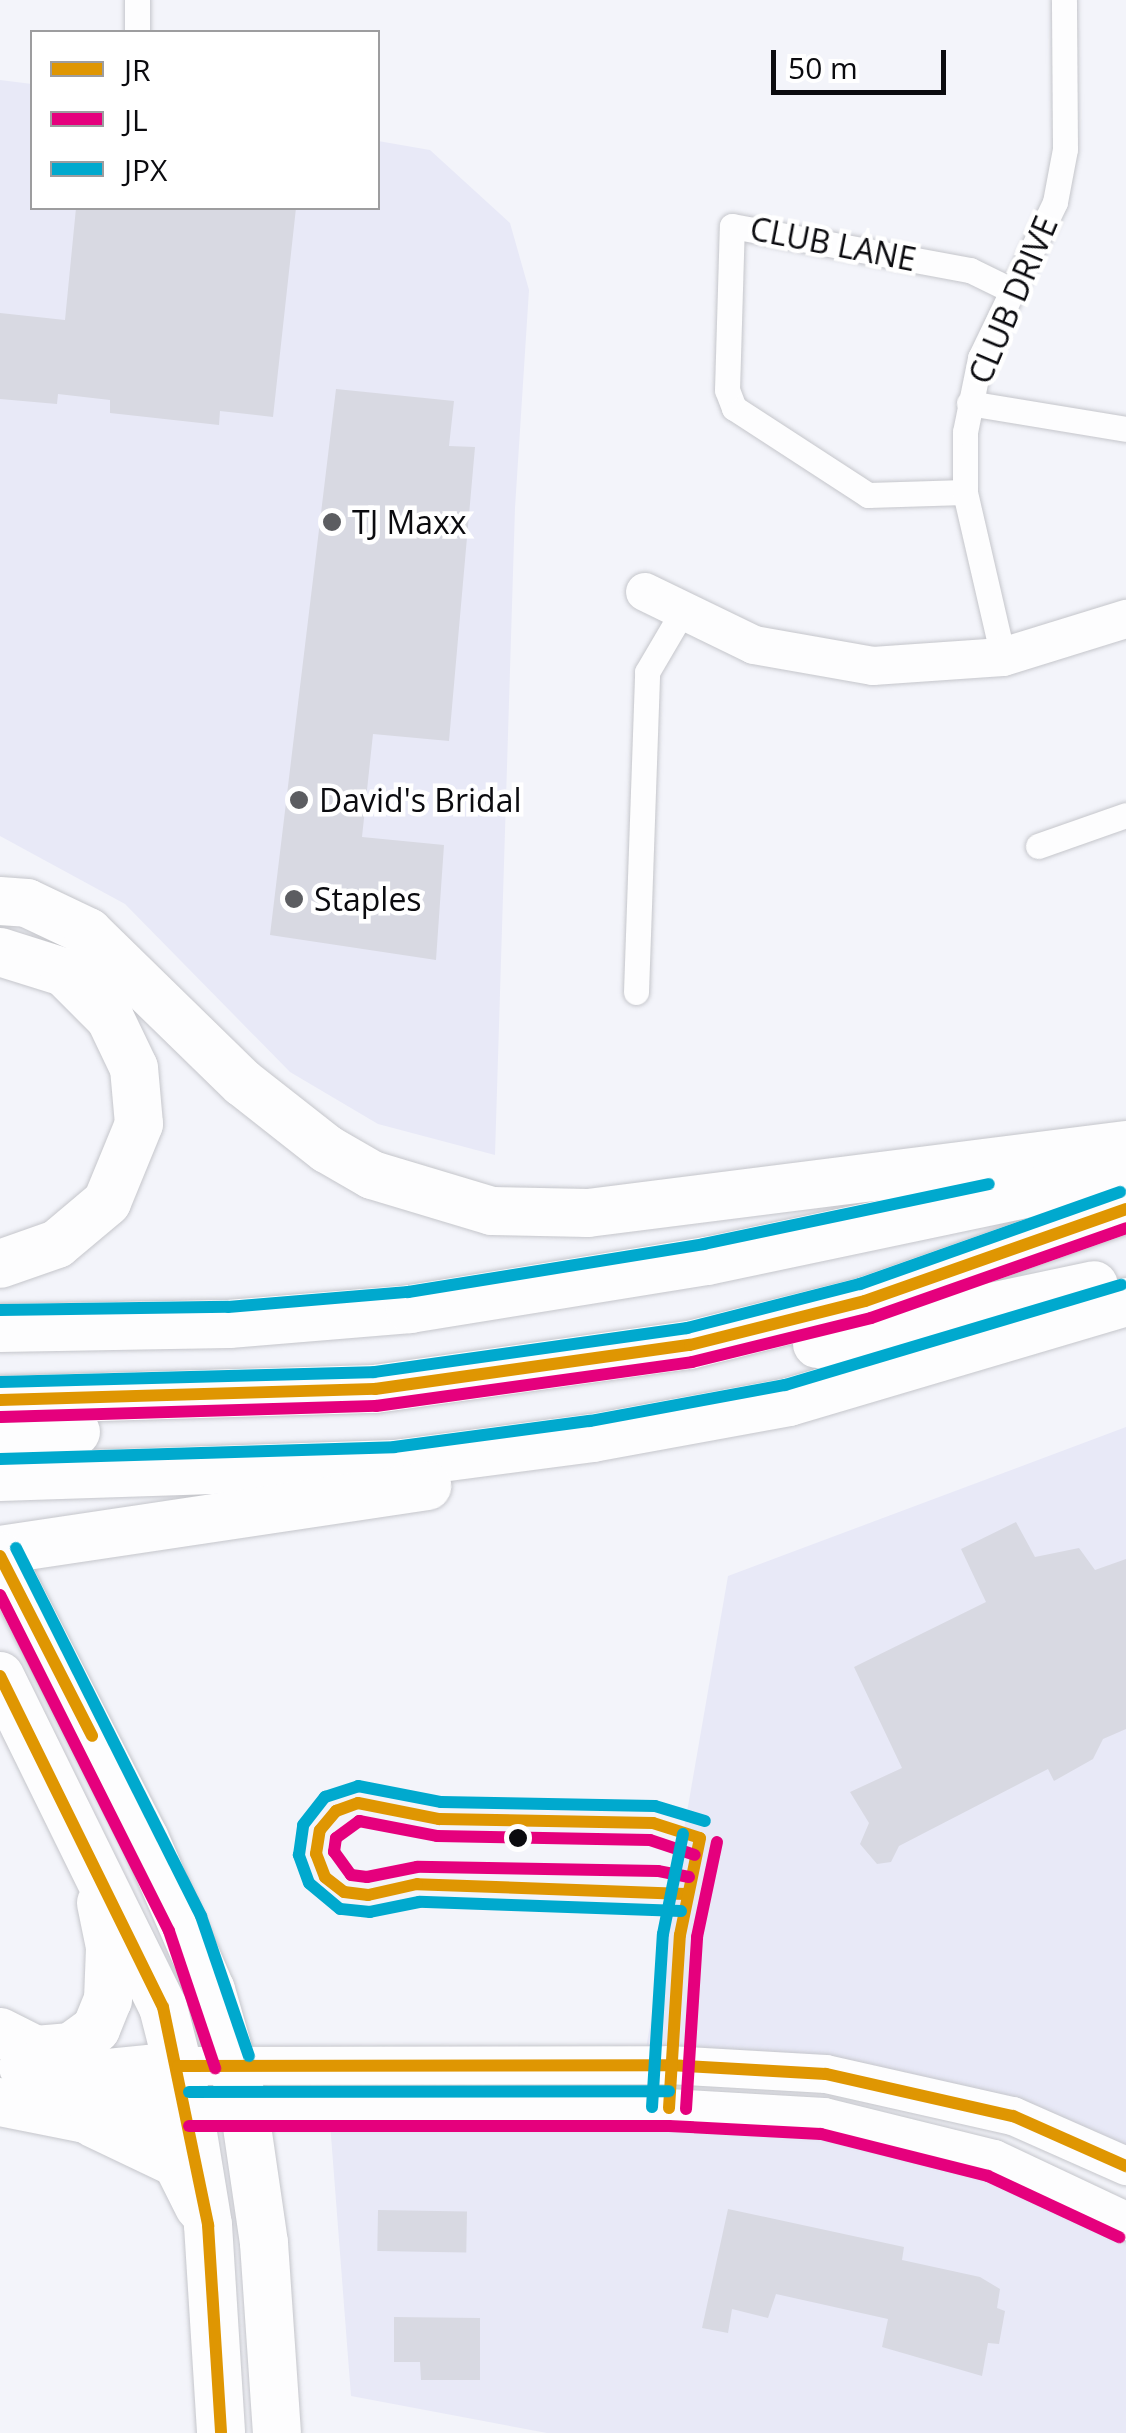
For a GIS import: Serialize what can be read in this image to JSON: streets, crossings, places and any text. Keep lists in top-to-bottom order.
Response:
{
  "streets": {
    "street": ["CLUB LANE", "CLUB DRIVE"]
  },
  "crossings": [
    ["CLUB LANE", "CLUB DRIVE"]
  ],
  "places": ["TJ Maxx", "David's Bridal", "Staples"],
  "lines": ["transit line JPX", "transit line JR", "transit line JL"],
  "legend": ["JR", "JL", "JPX"],
  "scale_bar": "50 m"
}
